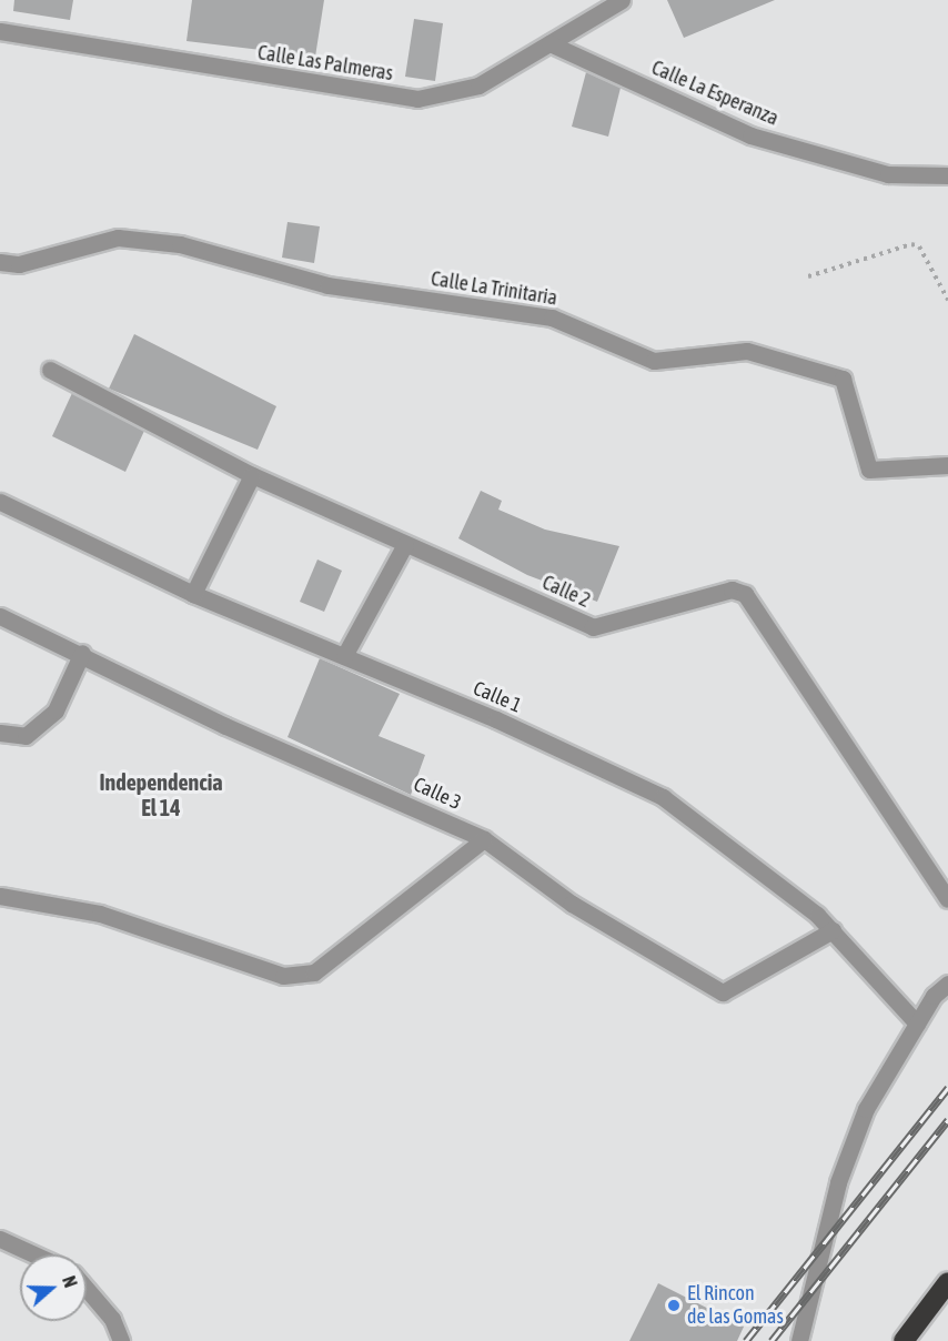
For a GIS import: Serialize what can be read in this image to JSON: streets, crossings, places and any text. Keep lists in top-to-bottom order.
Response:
{
  "streets": {
    "street": [
      "Calle Las Palmeras",
      "Calle La Esperanza",
      "Calle La Trinitaria",
      "Calle 2",
      "Calle 1",
      "Calle 3"
    ]
  },
  "crossings": [
    ["Calle Las Palmeras", "Calle La Esperanza"],
    ["Calle 1", "Calle 3"]
  ],
  "districts": ["Independencia El 14"],
  "places": ["El Rincon de las Gomas"],
  "north": "right"
}
